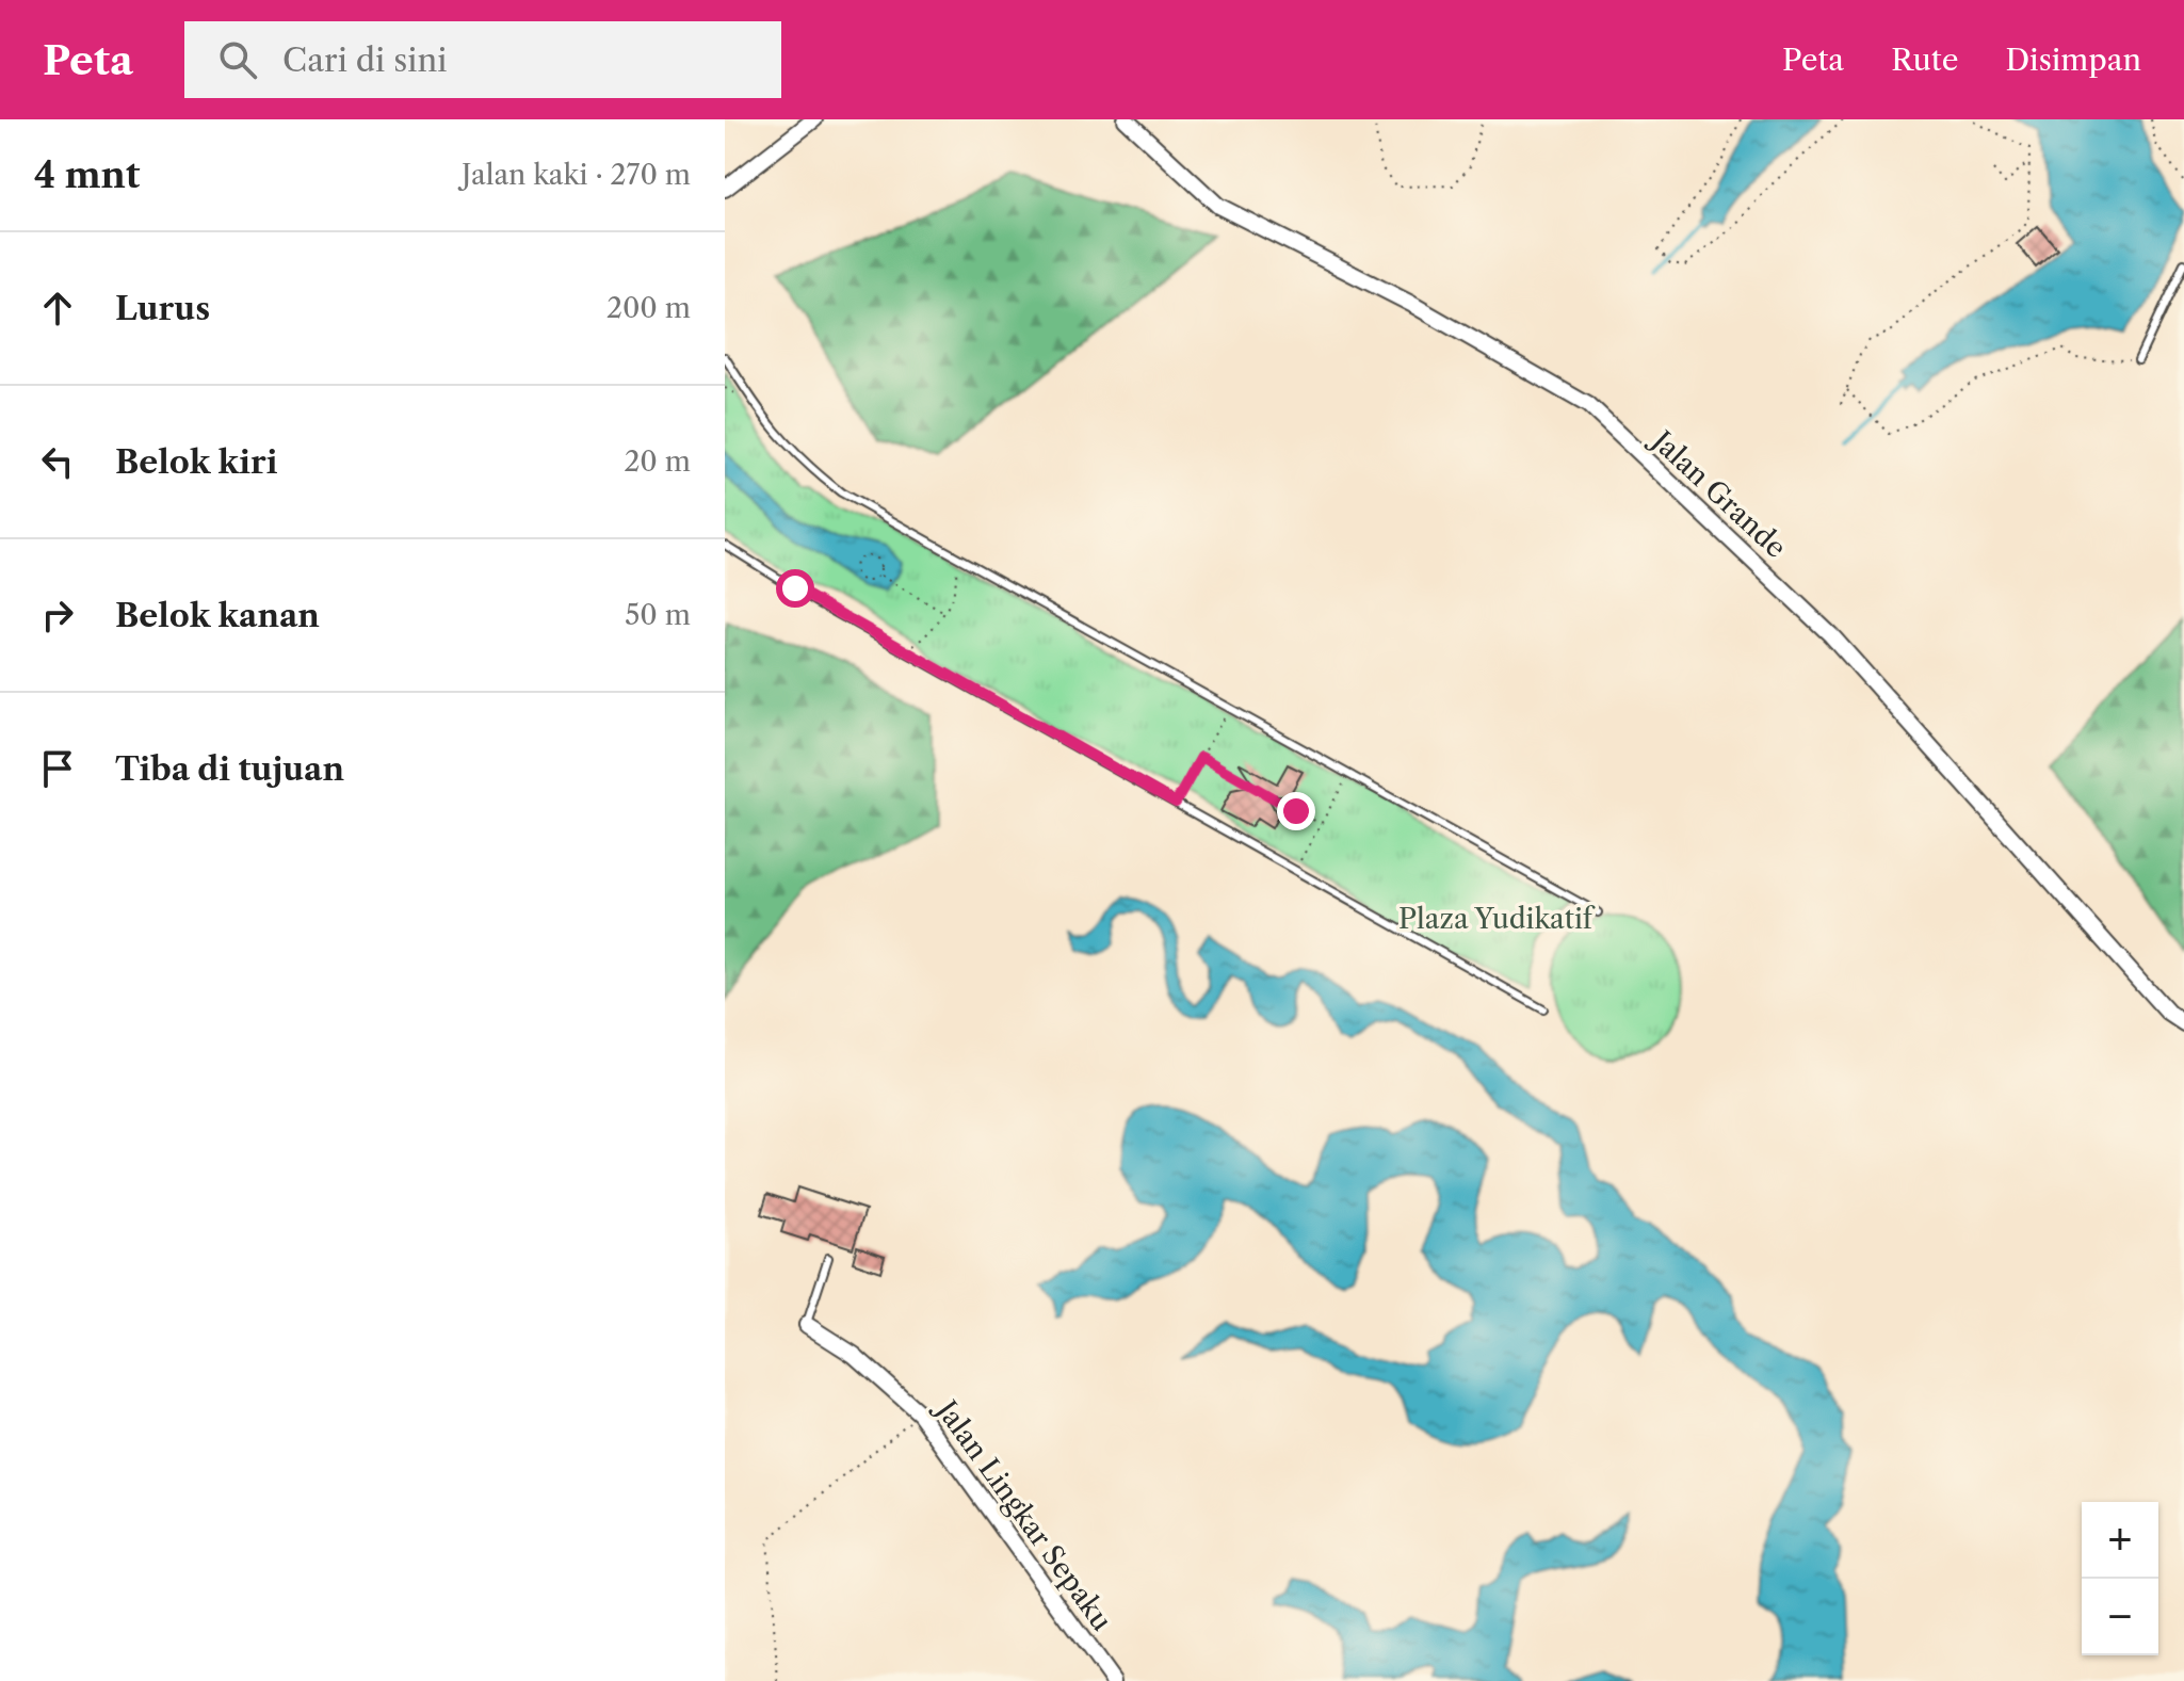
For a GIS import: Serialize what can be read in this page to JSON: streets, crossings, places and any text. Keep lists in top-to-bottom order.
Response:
{
  "streets": {
    "street": ["Jalan Grande", "Jalan Lingkar Sepaku"]
  },
  "parks": ["Plaza Yudikatif"],
  "page": {
    "header": "Peta",
    "search": "Cari di sini",
    "nav": ["Peta", "Rute", "Disimpan"],
    "heading": ["4 mnt", "Jalan kaki · 270 m"],
    "list": [
      ["Lurus", "200 m"],
      ["Belok kiri", "20 m"],
      ["Belok kanan", "50 m"],
      "Tiba di tujuan"
    ],
    "map_buttons": ["+", "−"]
  }
}
